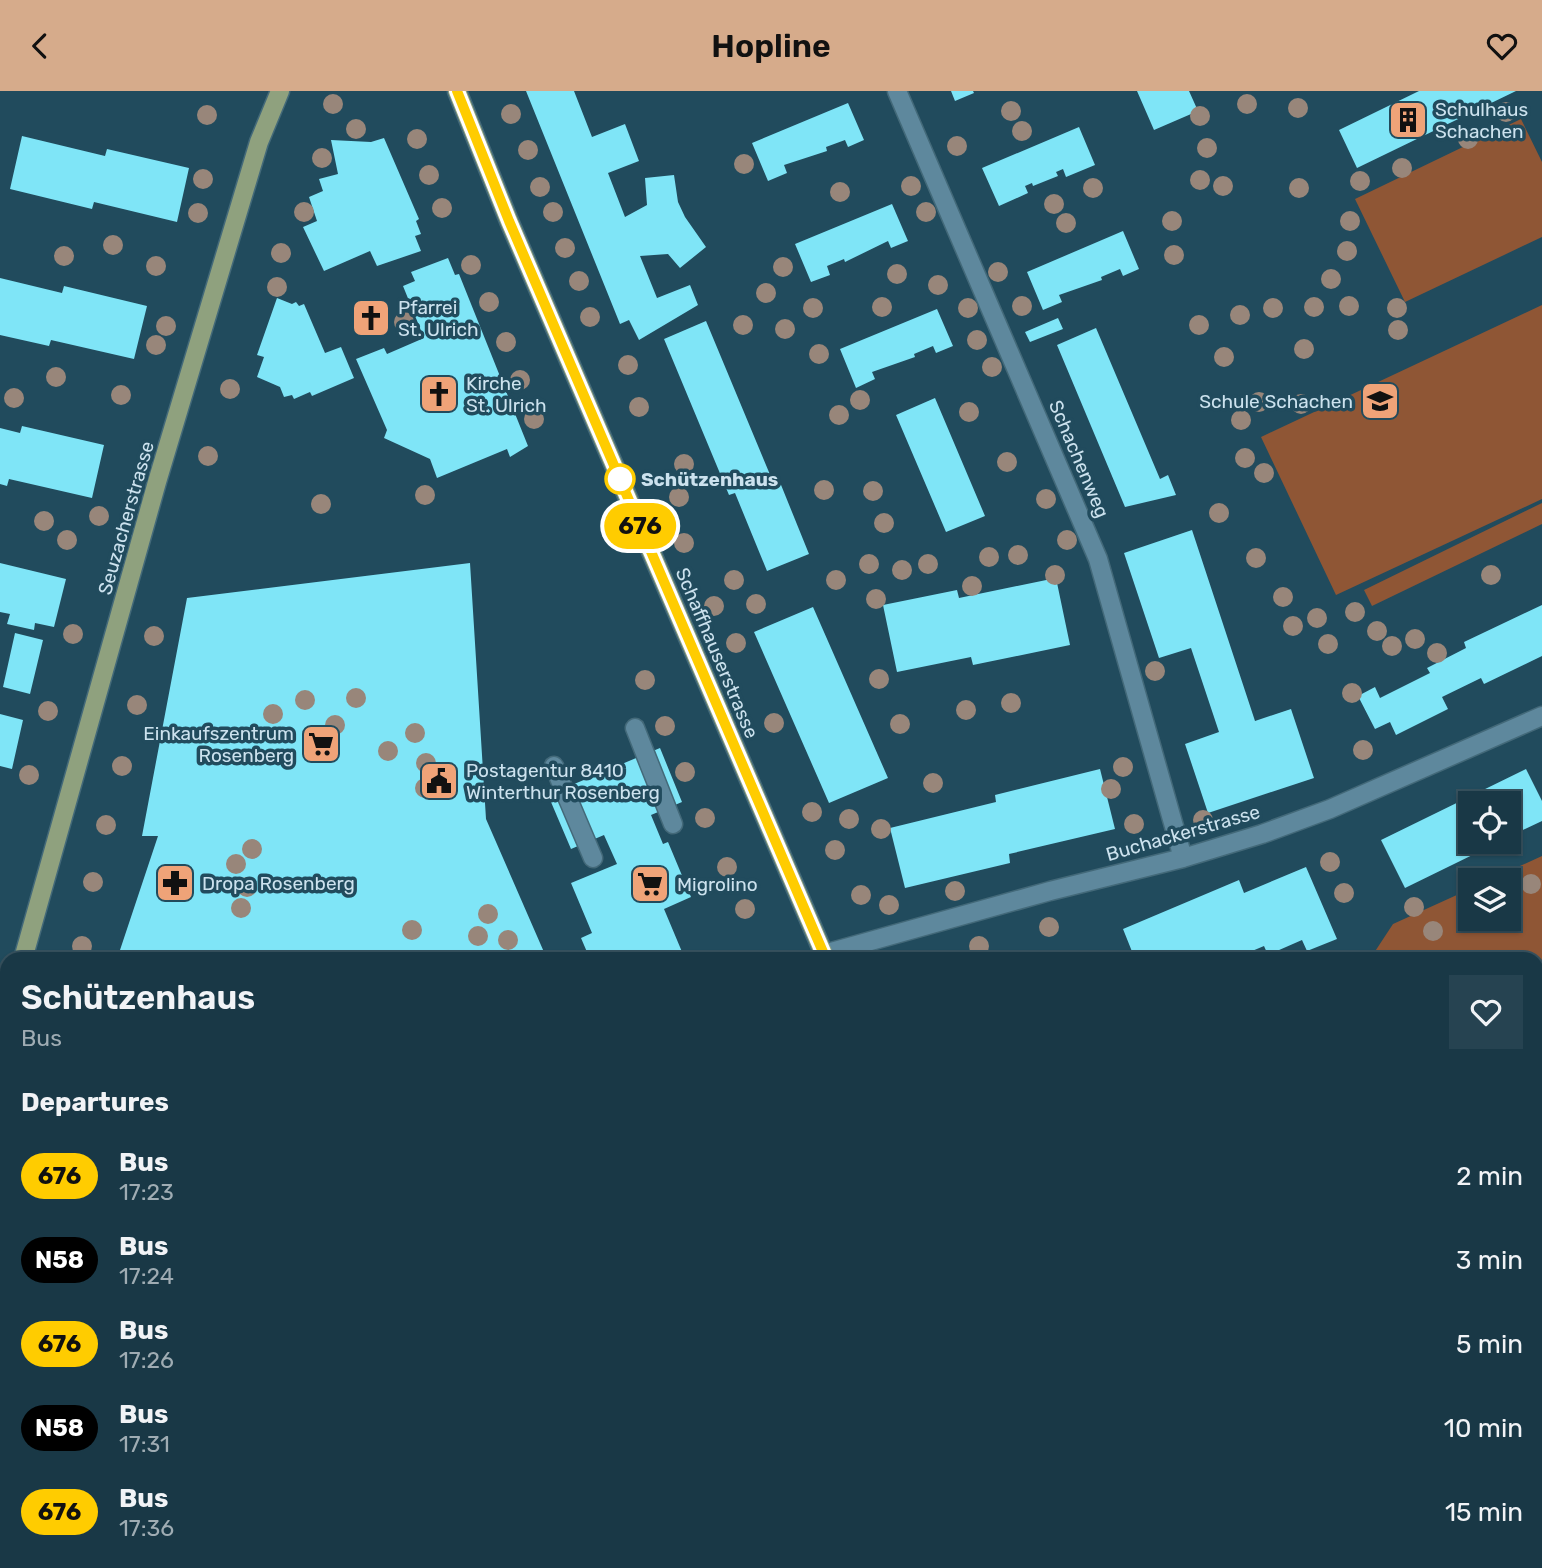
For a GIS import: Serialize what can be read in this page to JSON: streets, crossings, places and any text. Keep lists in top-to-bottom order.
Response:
{
  "streets": {
    "main road": ["Seuzacherstrasse", "Schaffhauserstrasse"],
    "street": ["Schachenweg", "Buchackerstrasse"]
  },
  "crossings": [
    ["Schachenweg", "Buchackerstrasse"]
  ],
  "places": {
    "building": ["Schulhaus Schachen"],
    "church": ["Pfarrei St. Ulrich", "Kirche St. Ulrich"],
    "school or university": ["Schule Schachen"],
    "other": ["Schützenhaus"],
    "supermarket": ["Einkaufszentrum Rosenberg", "Migrolino"],
    "public building": ["Postagentur 8410 Winterthur Rosenberg"],
    "pharmacy": ["Dropa Rosenberg"]
  },
  "lines": ["bus line 676"],
  "page": {
    "header": "Hopline",
    "on_map": "676",
    "heading": [
      ["Schützenhaus", "Bus"],
      "Departures"
    ],
    "list": [
      {
        "mark": "676",
        "name": "Bus",
        "note": "17:23",
        "value": "2 min"
      },
      {
        "mark": "N58",
        "name": "Bus",
        "note": "17:24",
        "value": "3 min"
      },
      {
        "mark": "676",
        "name": "Bus",
        "note": "17:26",
        "value": "5 min"
      },
      {
        "mark": "N58",
        "name": "Bus",
        "note": "17:31",
        "value": "10 min"
      },
      {
        "mark": "676",
        "name": "Bus",
        "note": "17:36",
        "value": "15 min"
      }
    ]
  }
}
